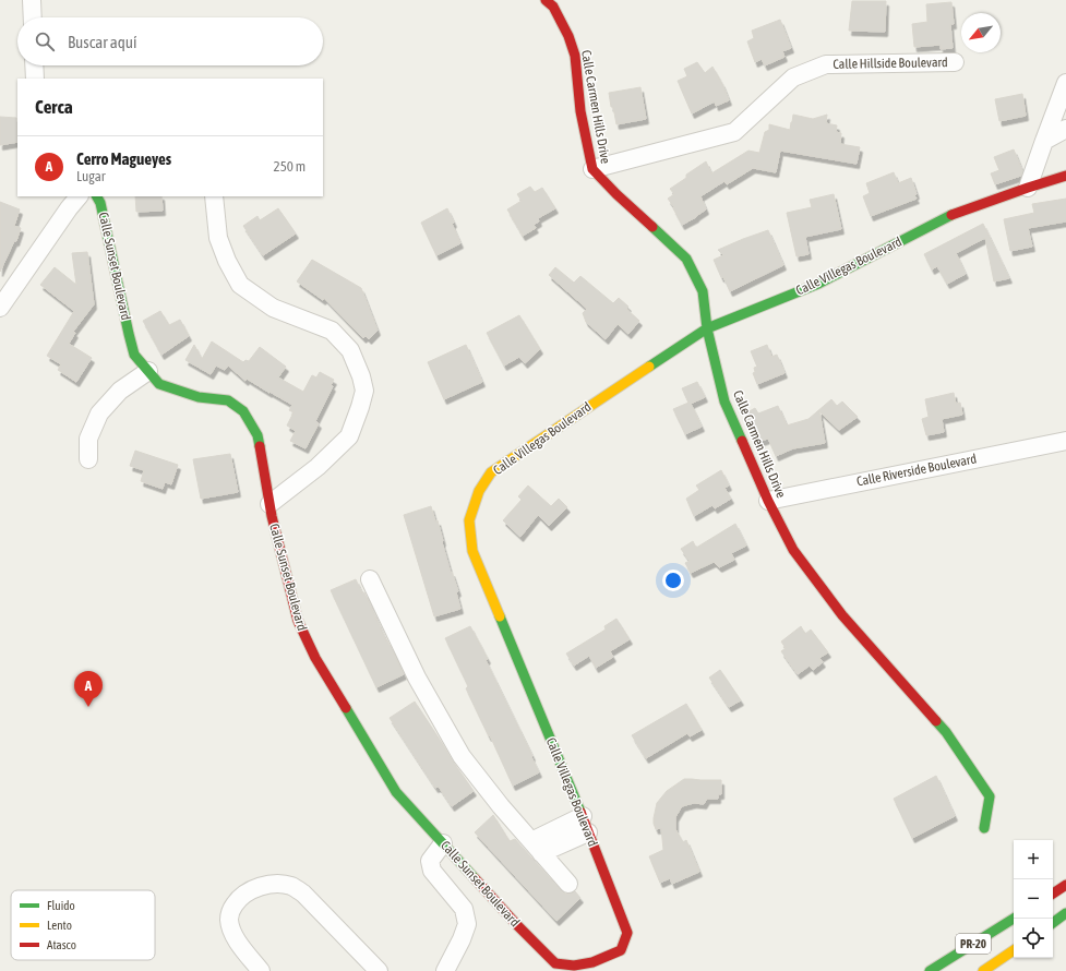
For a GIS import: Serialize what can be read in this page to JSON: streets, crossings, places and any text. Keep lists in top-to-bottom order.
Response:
{
  "streets": {
    "main road": [
      "Calle Carmen Hills Drive",
      "Calle Sunset Boulevard",
      "Calle Villegas Boulevard",
      "PR-20"
    ],
    "street": ["Calle Hillside Boulevard", "Calle Riverside Boulevard"]
  },
  "crossings": [
    ["Calle Hillside Boulevard", "Calle Carmen Hills Drive"],
    ["Calle Carmen Hills Drive", "Calle Villegas Boulevard"],
    ["Calle Carmen Hills Drive", "Calle Riverside Boulevard"],
    ["Calle Sunset Boulevard", "Calle Villegas Boulevard"]
  ],
  "legend": ["Fluido", "Lento", "Atasco"],
  "north": "bottom left",
  "page": {
    "search": "Buscar aquí",
    "heading": "Cerca",
    "list": [
      {
        "mark": "A",
        "name": "Cerro Magueyes",
        "note": "Lugar",
        "value": "250 m"
      }
    ],
    "pins": "A",
    "map_buttons": ["+", "−"]
  }
}
